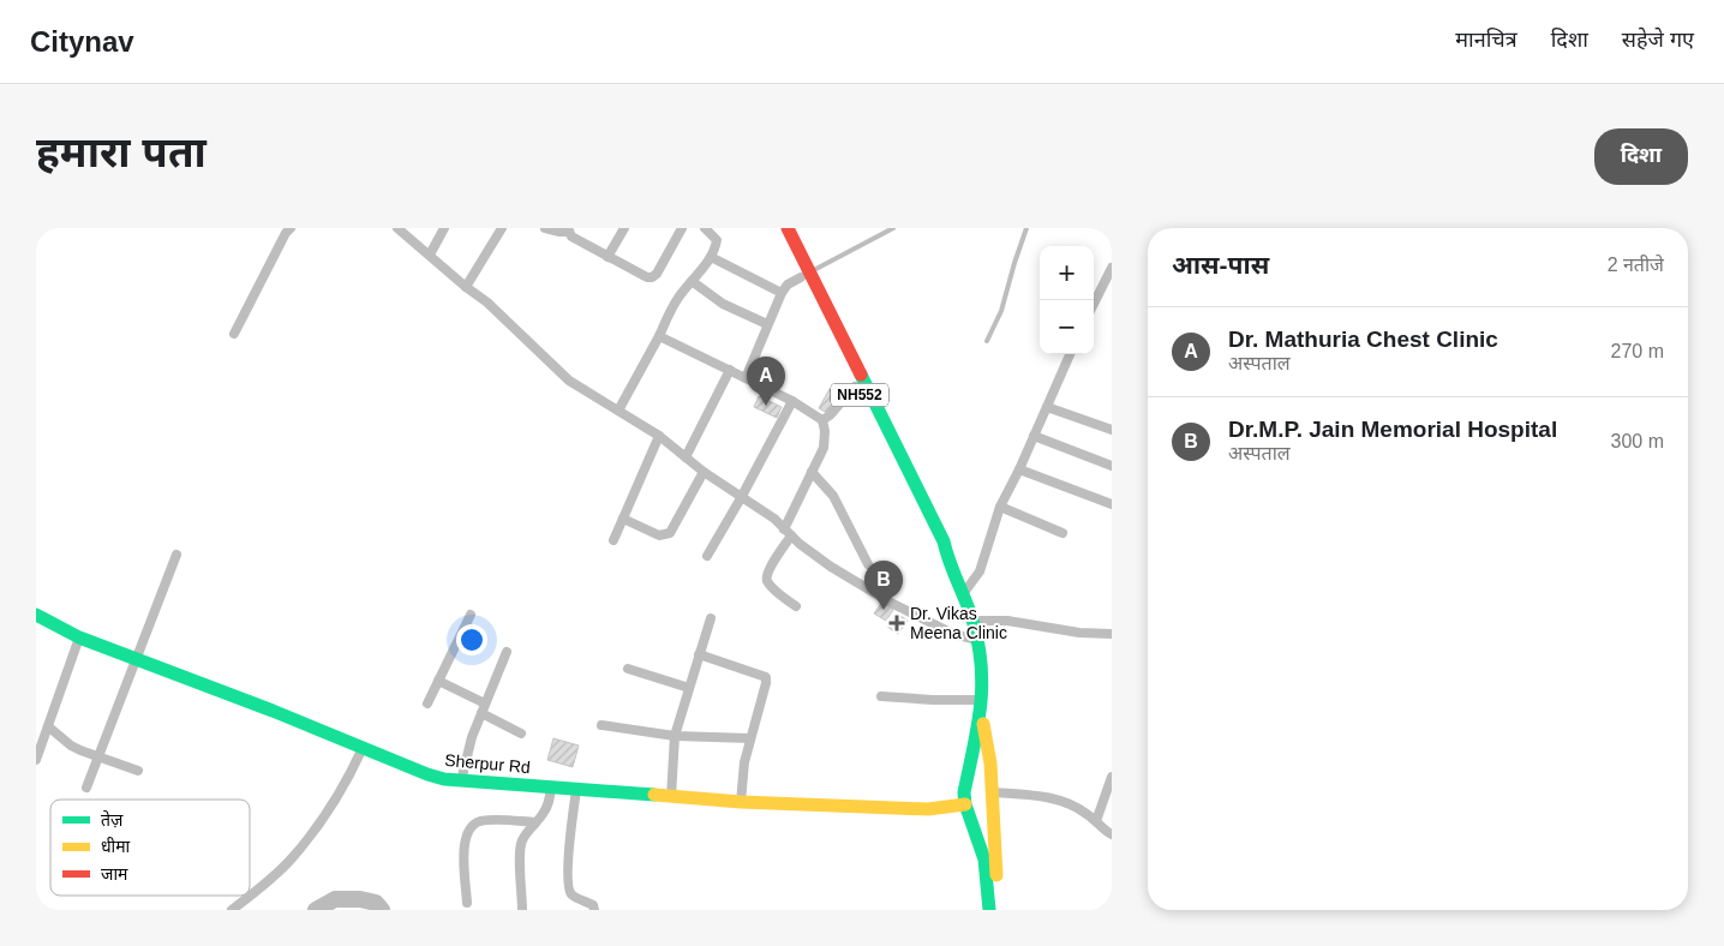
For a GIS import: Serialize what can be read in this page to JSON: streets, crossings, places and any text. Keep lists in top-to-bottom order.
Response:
{
  "streets": {
    "main road": ["NH552", "Sherpur Rd"]
  },
  "crossings": [
    ["NH552", "Sherpur Rd"]
  ],
  "places": {
    "health": ["Dr. Vikas Meena Clinic"]
  },
  "legend": ["तेज़", "धीमा", "जाम"],
  "page": {
    "header": "Citynav",
    "nav": ["मानचित्र", "दिशा", "सहेजे गए"],
    "title": "हमारा पता",
    "buttons": "दिशा",
    "heading": ["आस-पास", "2 नतीजे"],
    "map_buttons": ["+", "−"],
    "list": [
      {
        "mark": "A",
        "name": "Dr. Mathuria Chest Clinic",
        "note": "अस्पताल",
        "value": "270 m"
      },
      {
        "mark": "B",
        "name": "Dr.M.P. Jain Memorial Hospital",
        "note": "अस्पताल",
        "value": "300 m"
      }
    ],
    "pins": ["A", "B"]
  }
}
